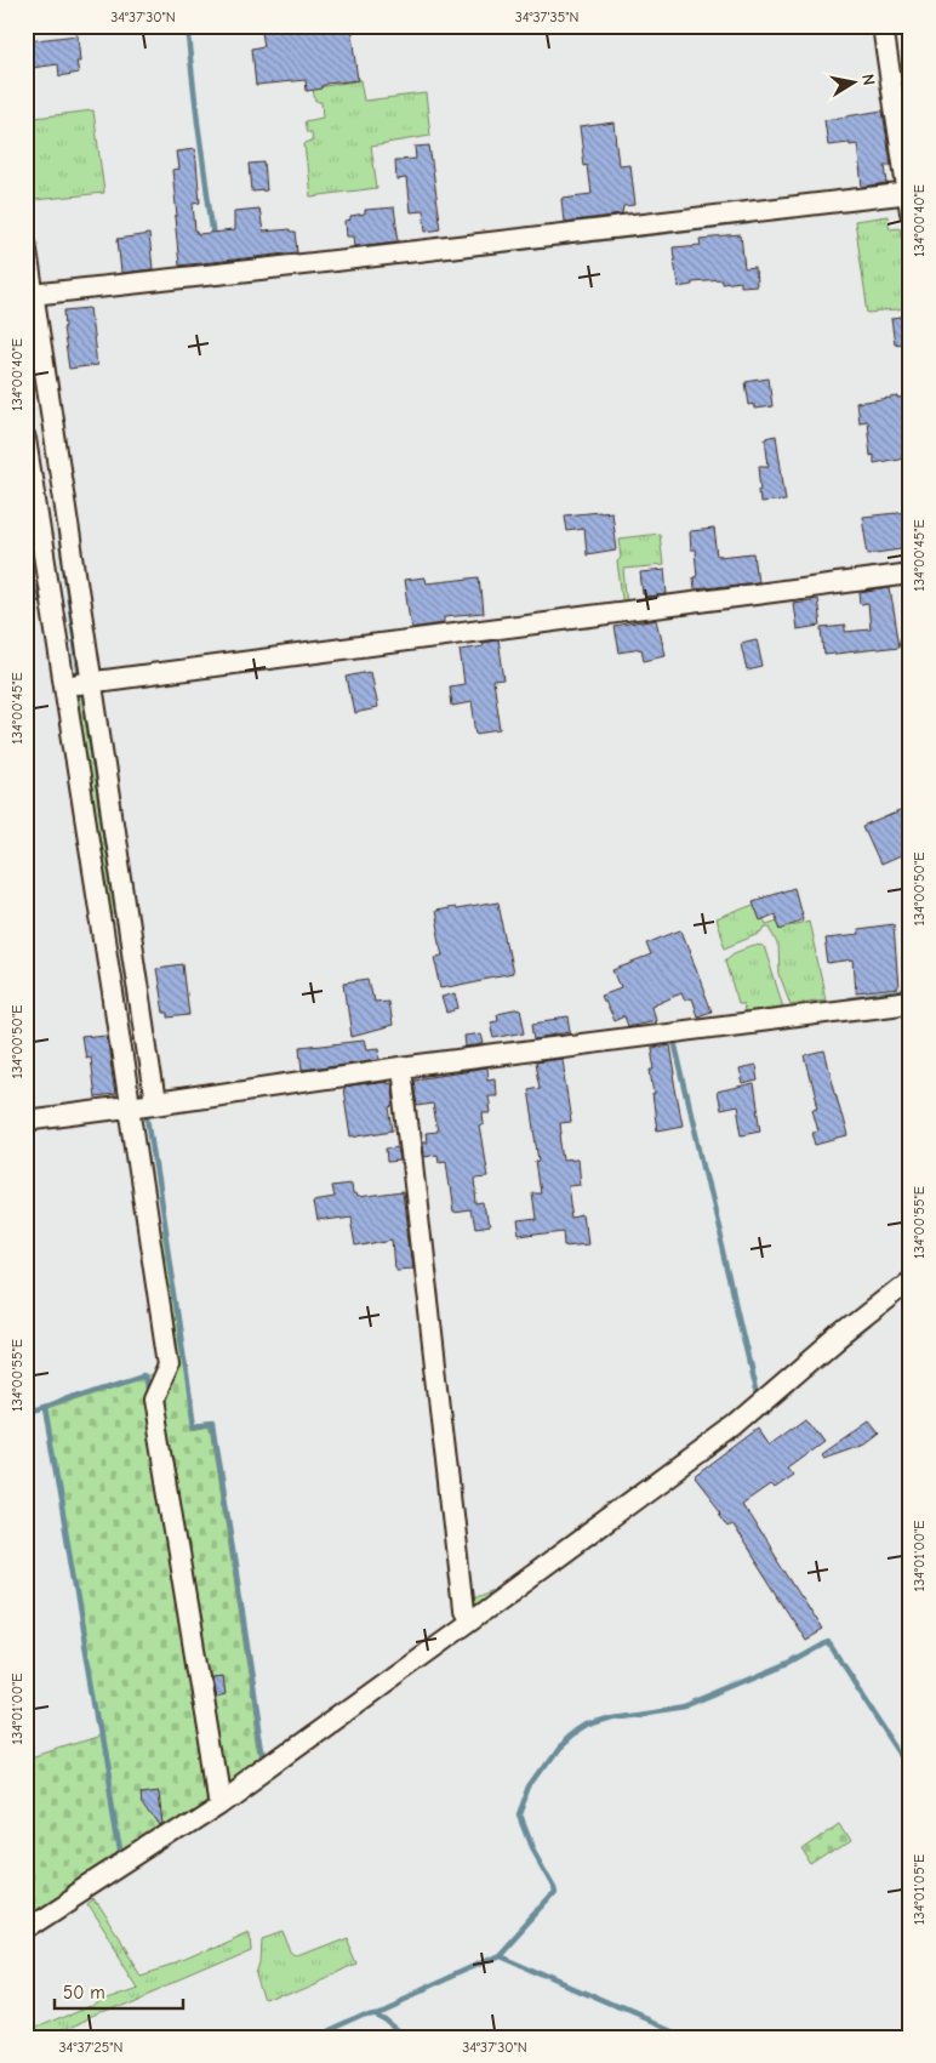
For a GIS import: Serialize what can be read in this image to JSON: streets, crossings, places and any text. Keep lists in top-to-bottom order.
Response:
{
  "scale_bar": "50 m",
  "north": "right",
  "coordinates": [
    "34°37'30\"N",
    "34°37'35\"N",
    "134°00'40\"E",
    "134°00'45\"E",
    "134°00'50\"E",
    "134°00'55\"E",
    "134°01'00\"E",
    "134°01'05\"E",
    "34°37'25\"N"
  ]
}
